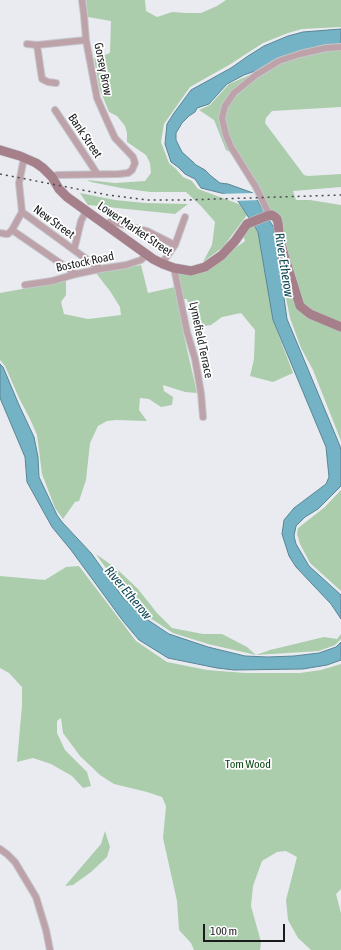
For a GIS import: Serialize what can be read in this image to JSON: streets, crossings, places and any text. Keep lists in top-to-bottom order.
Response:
{
  "streets": {
    "street": [
      "Gorsey Brow",
      "Bank Street",
      "New Street",
      "Lower Market Street",
      "Bostock Road",
      "Lymefield Terrace"
    ]
  },
  "crossings": [
    ["Gorsey Brow", "Bank Street"],
    ["Gorsey Brow", "Lower Market Street"],
    ["New Street", "Bostock Road"],
    ["Lower Market Street", "Bostock Road"],
    ["Lower Market Street", "Lymefield Terrace"]
  ],
  "water": ["River Etherow"],
  "parks": ["Tom Wood"],
  "scale_bar": "100 m"
}
